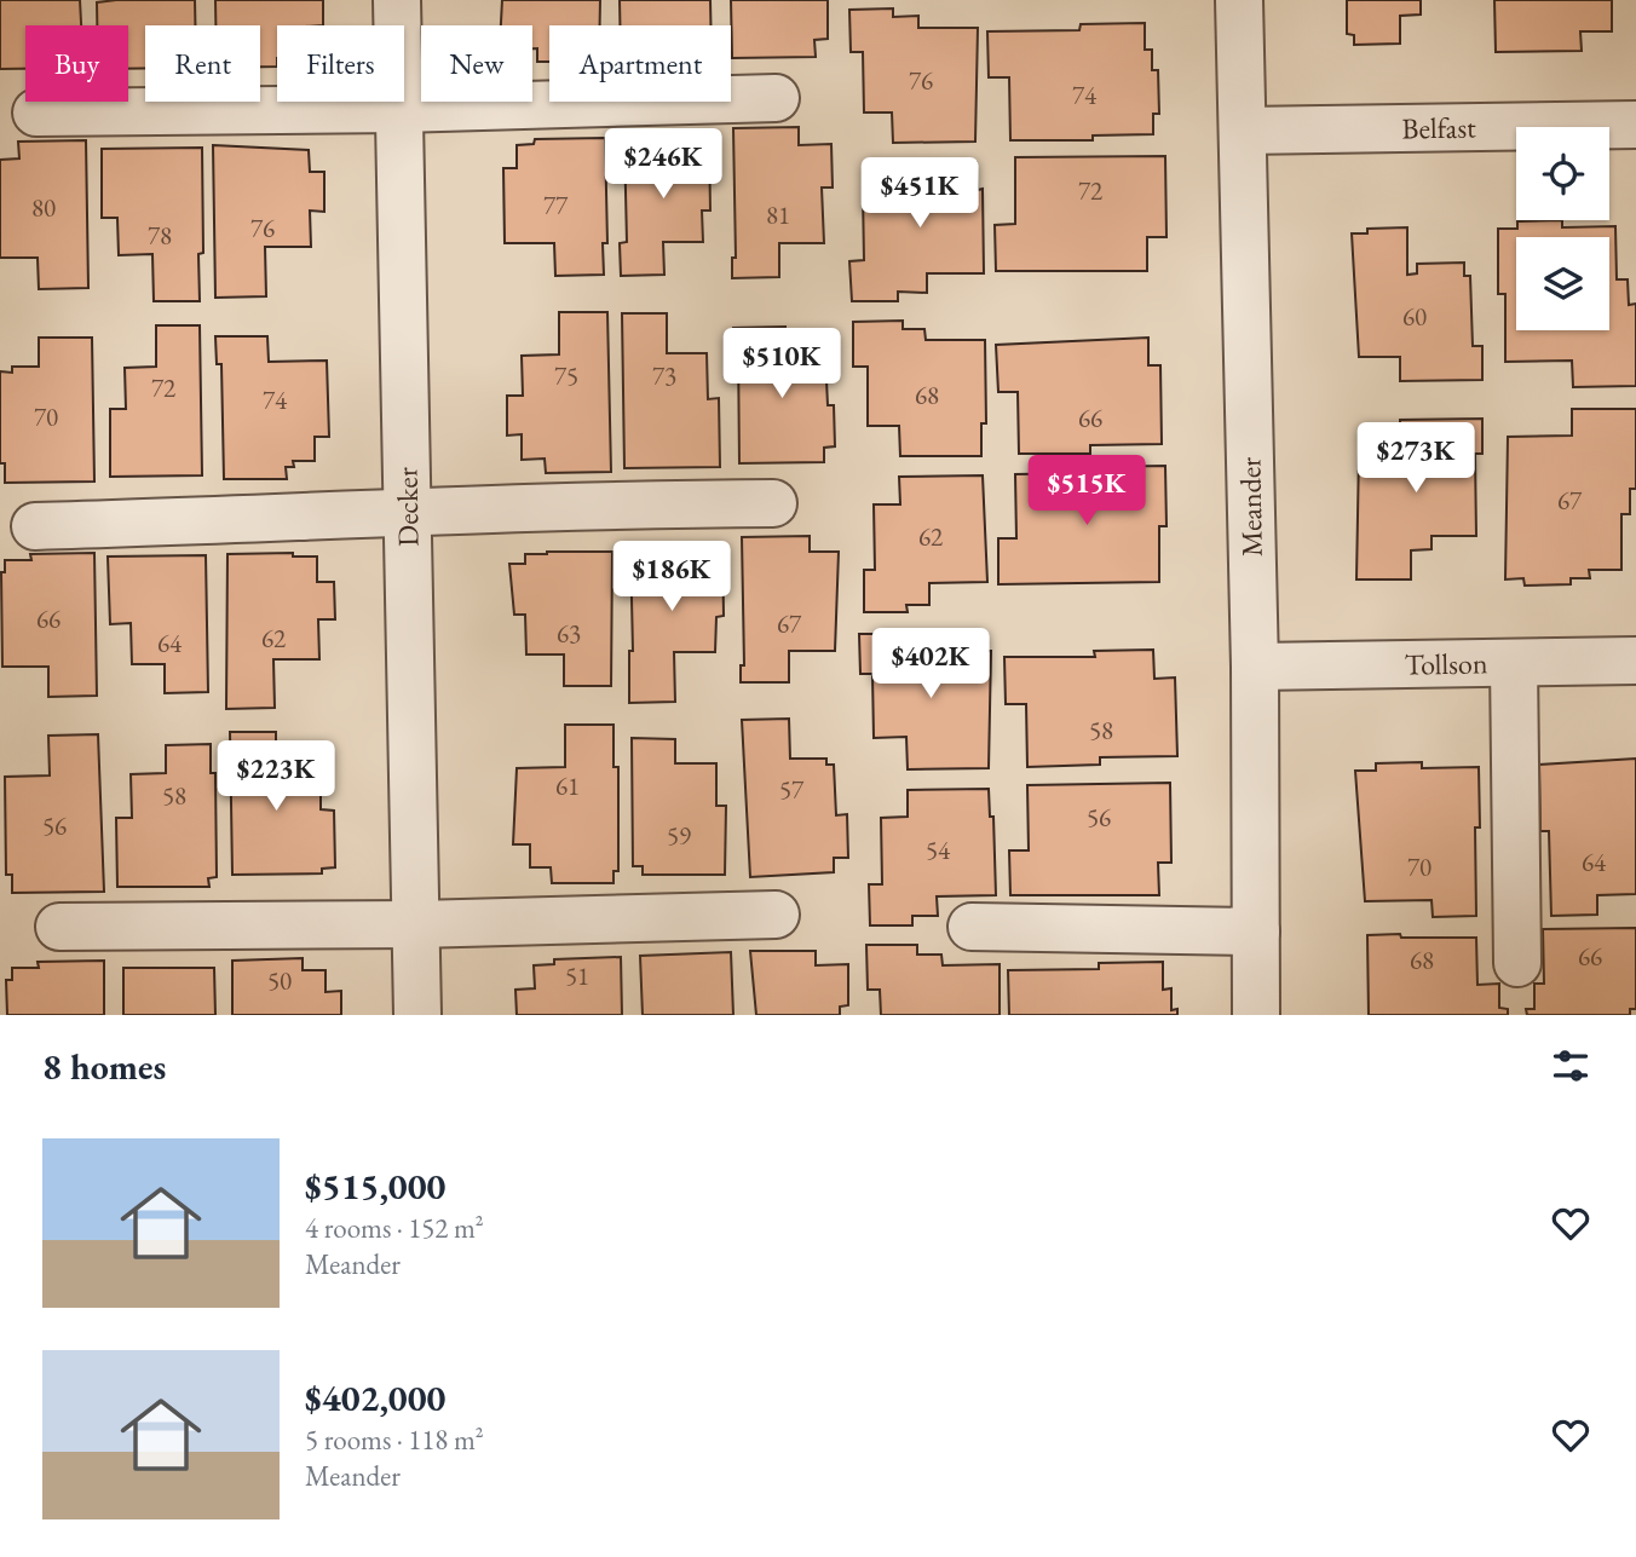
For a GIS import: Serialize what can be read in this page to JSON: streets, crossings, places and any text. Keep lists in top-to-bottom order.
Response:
{
  "streets": {
    "street": [
      "Belfast",
      "Decker",
      "Meander",
      "Tollson"
    ]
  },
  "crossings": [
    ["Belfast", "Meander"],
    ["Meander", "Tollson"]
  ],
  "house_numbers": [
    "76",
    "74",
    "72",
    "77",
    "80",
    "81",
    "76",
    "78",
    "60",
    "75",
    "73",
    "72",
    "68",
    "74",
    "70",
    "66",
    "67",
    "62",
    "66",
    "67",
    "63",
    "62",
    "64",
    "58",
    "61",
    "57",
    "58",
    "56",
    "56",
    "59",
    "54",
    "64",
    "70",
    "66",
    "68",
    "51",
    "50"
  ],
  "page": {
    "chip": [
      "Buy",
      "Rent",
      "Filters",
      "New",
      "Apartment"
    ],
    "price": [
      "$246K",
      "$451K",
      "$510K",
      "$273K",
      "$515K",
      "$186K",
      "$402K",
      "$223K"
    ],
    "heading": "8 homes",
    "list": [
      {
        "name": "$515,000",
        "note": "4 rooms · 152 m² · Meander"
      },
      {
        "name": "$402,000",
        "note": "5 rooms · 118 m² · Meander"
      }
    ]
  }
}
